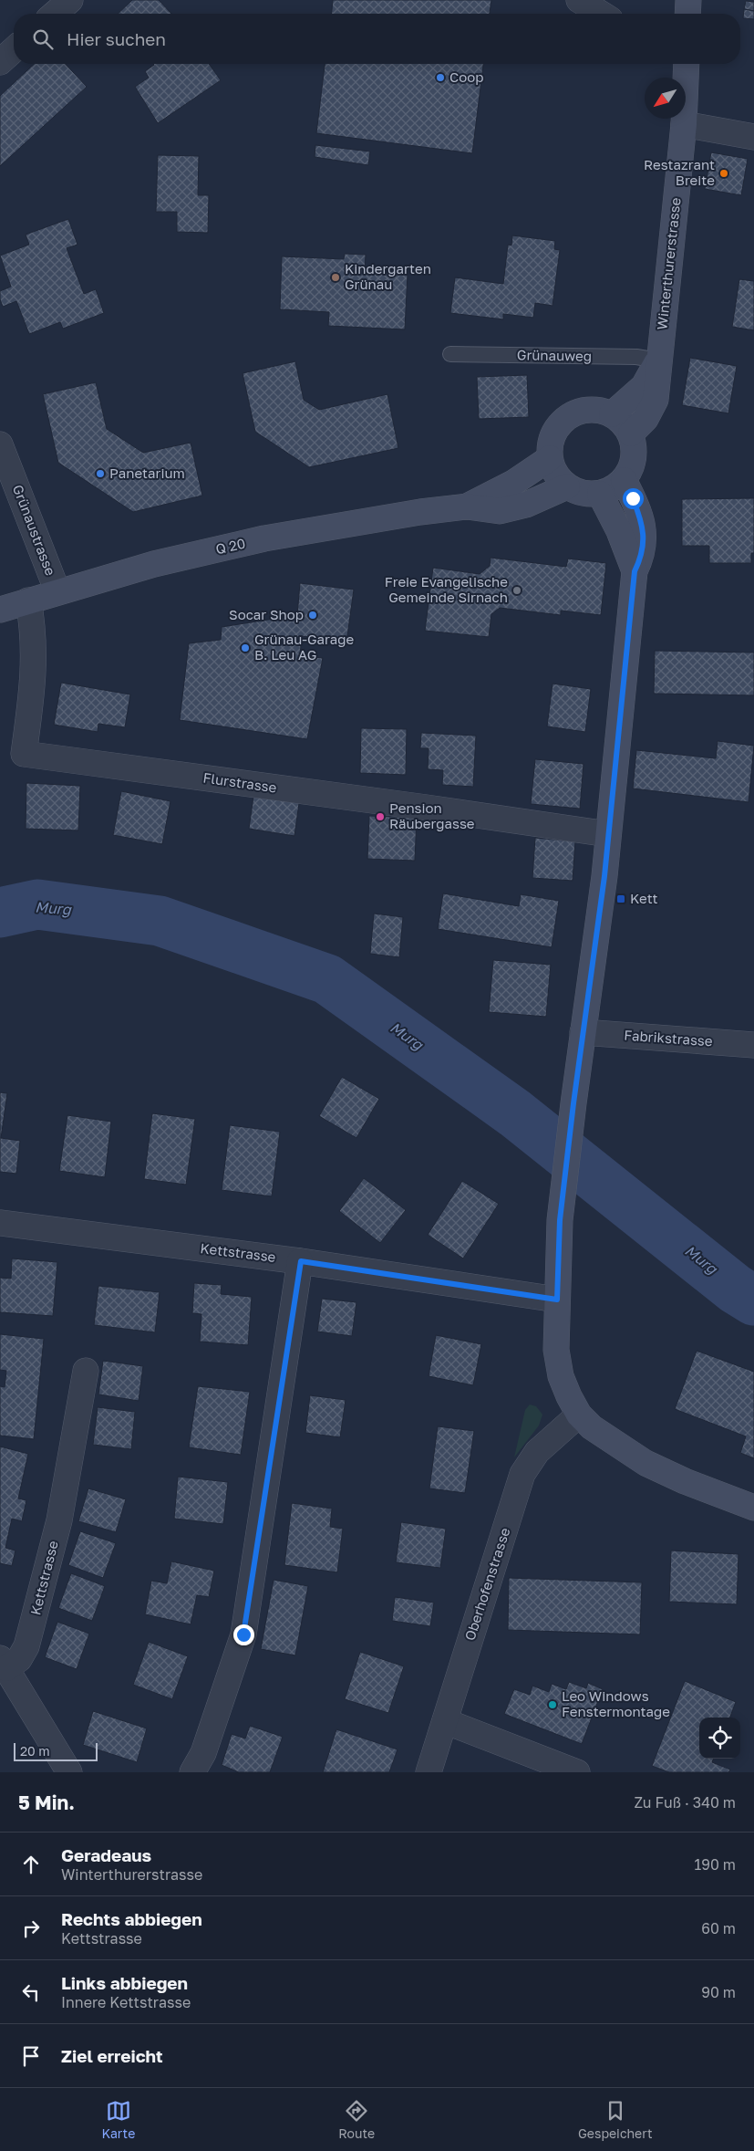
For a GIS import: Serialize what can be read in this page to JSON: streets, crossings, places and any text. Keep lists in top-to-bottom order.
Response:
{
  "streets": {
    "main road": ["Winterthurerstrasse", "Q 20"],
    "street": [
      "Grünaustrasse",
      "Flurstrasse",
      "Fabrikstrasse",
      "Kettstrasse",
      "Oberhofenstrasse"
    ],
    "lane": ["Grünauweg"]
  },
  "crossings": [
    ["Winterthurerstrasse", "Grünauweg"],
    ["Winterthurerstrasse", "Q 20"],
    ["Grünaustrasse", "Q 20"],
    ["Q 20", "Flurstrasse"]
  ],
  "water": ["Murg"],
  "places": {
    "other": [
      "Coop",
      "Restazrant Breite",
      "Kindergarten Grünau",
      "Panetarium",
      "Freie Evangelische Gemeinde Sirnach",
      "Socar Shop",
      "Grünau-Garage B. Leu AG",
      "Pension Räubergasse",
      "Leo Windows Fenstermontage"
    ],
    "transit": ["Kett"]
  },
  "scale_bar": "20 m",
  "north": "bottom left",
  "page": {
    "search": "Hier suchen",
    "scale": "20 m",
    "heading": ["5 Min.", "Zu Fuß · 340 m"],
    "list": [
      ["Geradeaus", "Winterthurerstrasse", "190 m"],
      ["Rechts abbiegen", "Kettstrasse", "60 m"],
      ["Links abbiegen", "Innere Kettstrasse", "90 m"],
      "Ziel erreicht"
    ],
    "nav": ["Karte", "Route", "Gespeichert"]
  }
}
